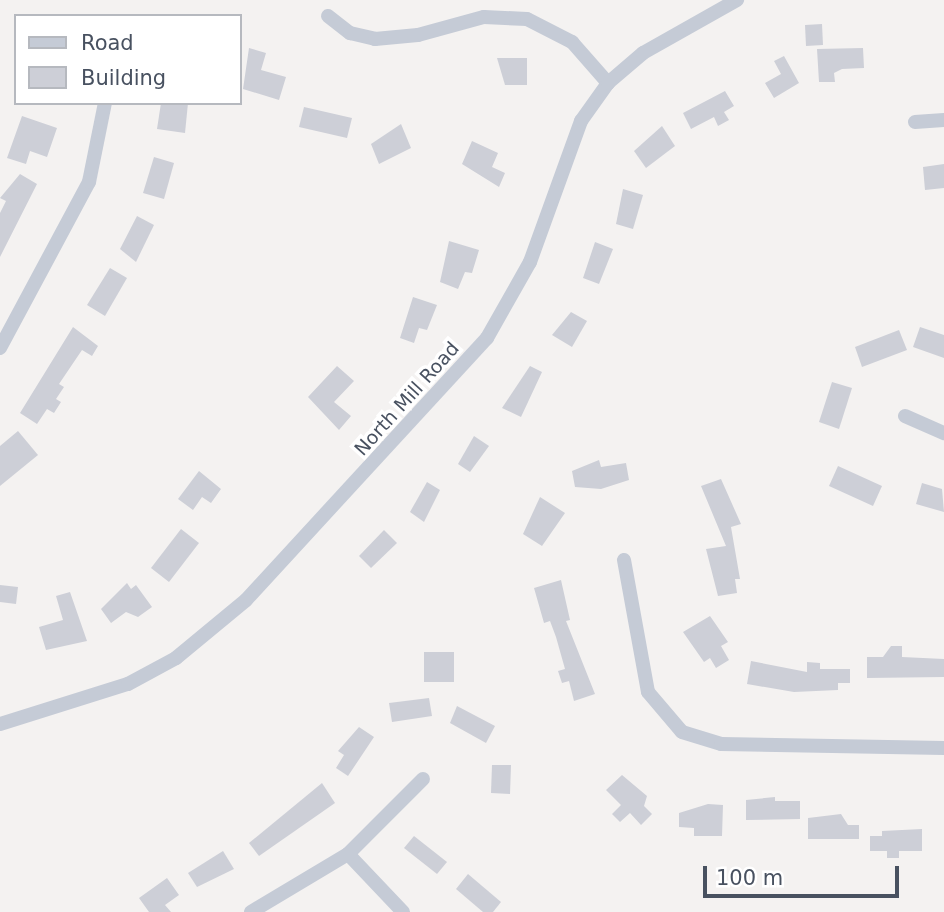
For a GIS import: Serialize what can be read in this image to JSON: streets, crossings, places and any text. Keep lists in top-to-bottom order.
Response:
{
  "streets": {
    "street": ["North Mill Road"]
  },
  "legend": ["Road", "Building"],
  "scale_bar": "100 m"
}
